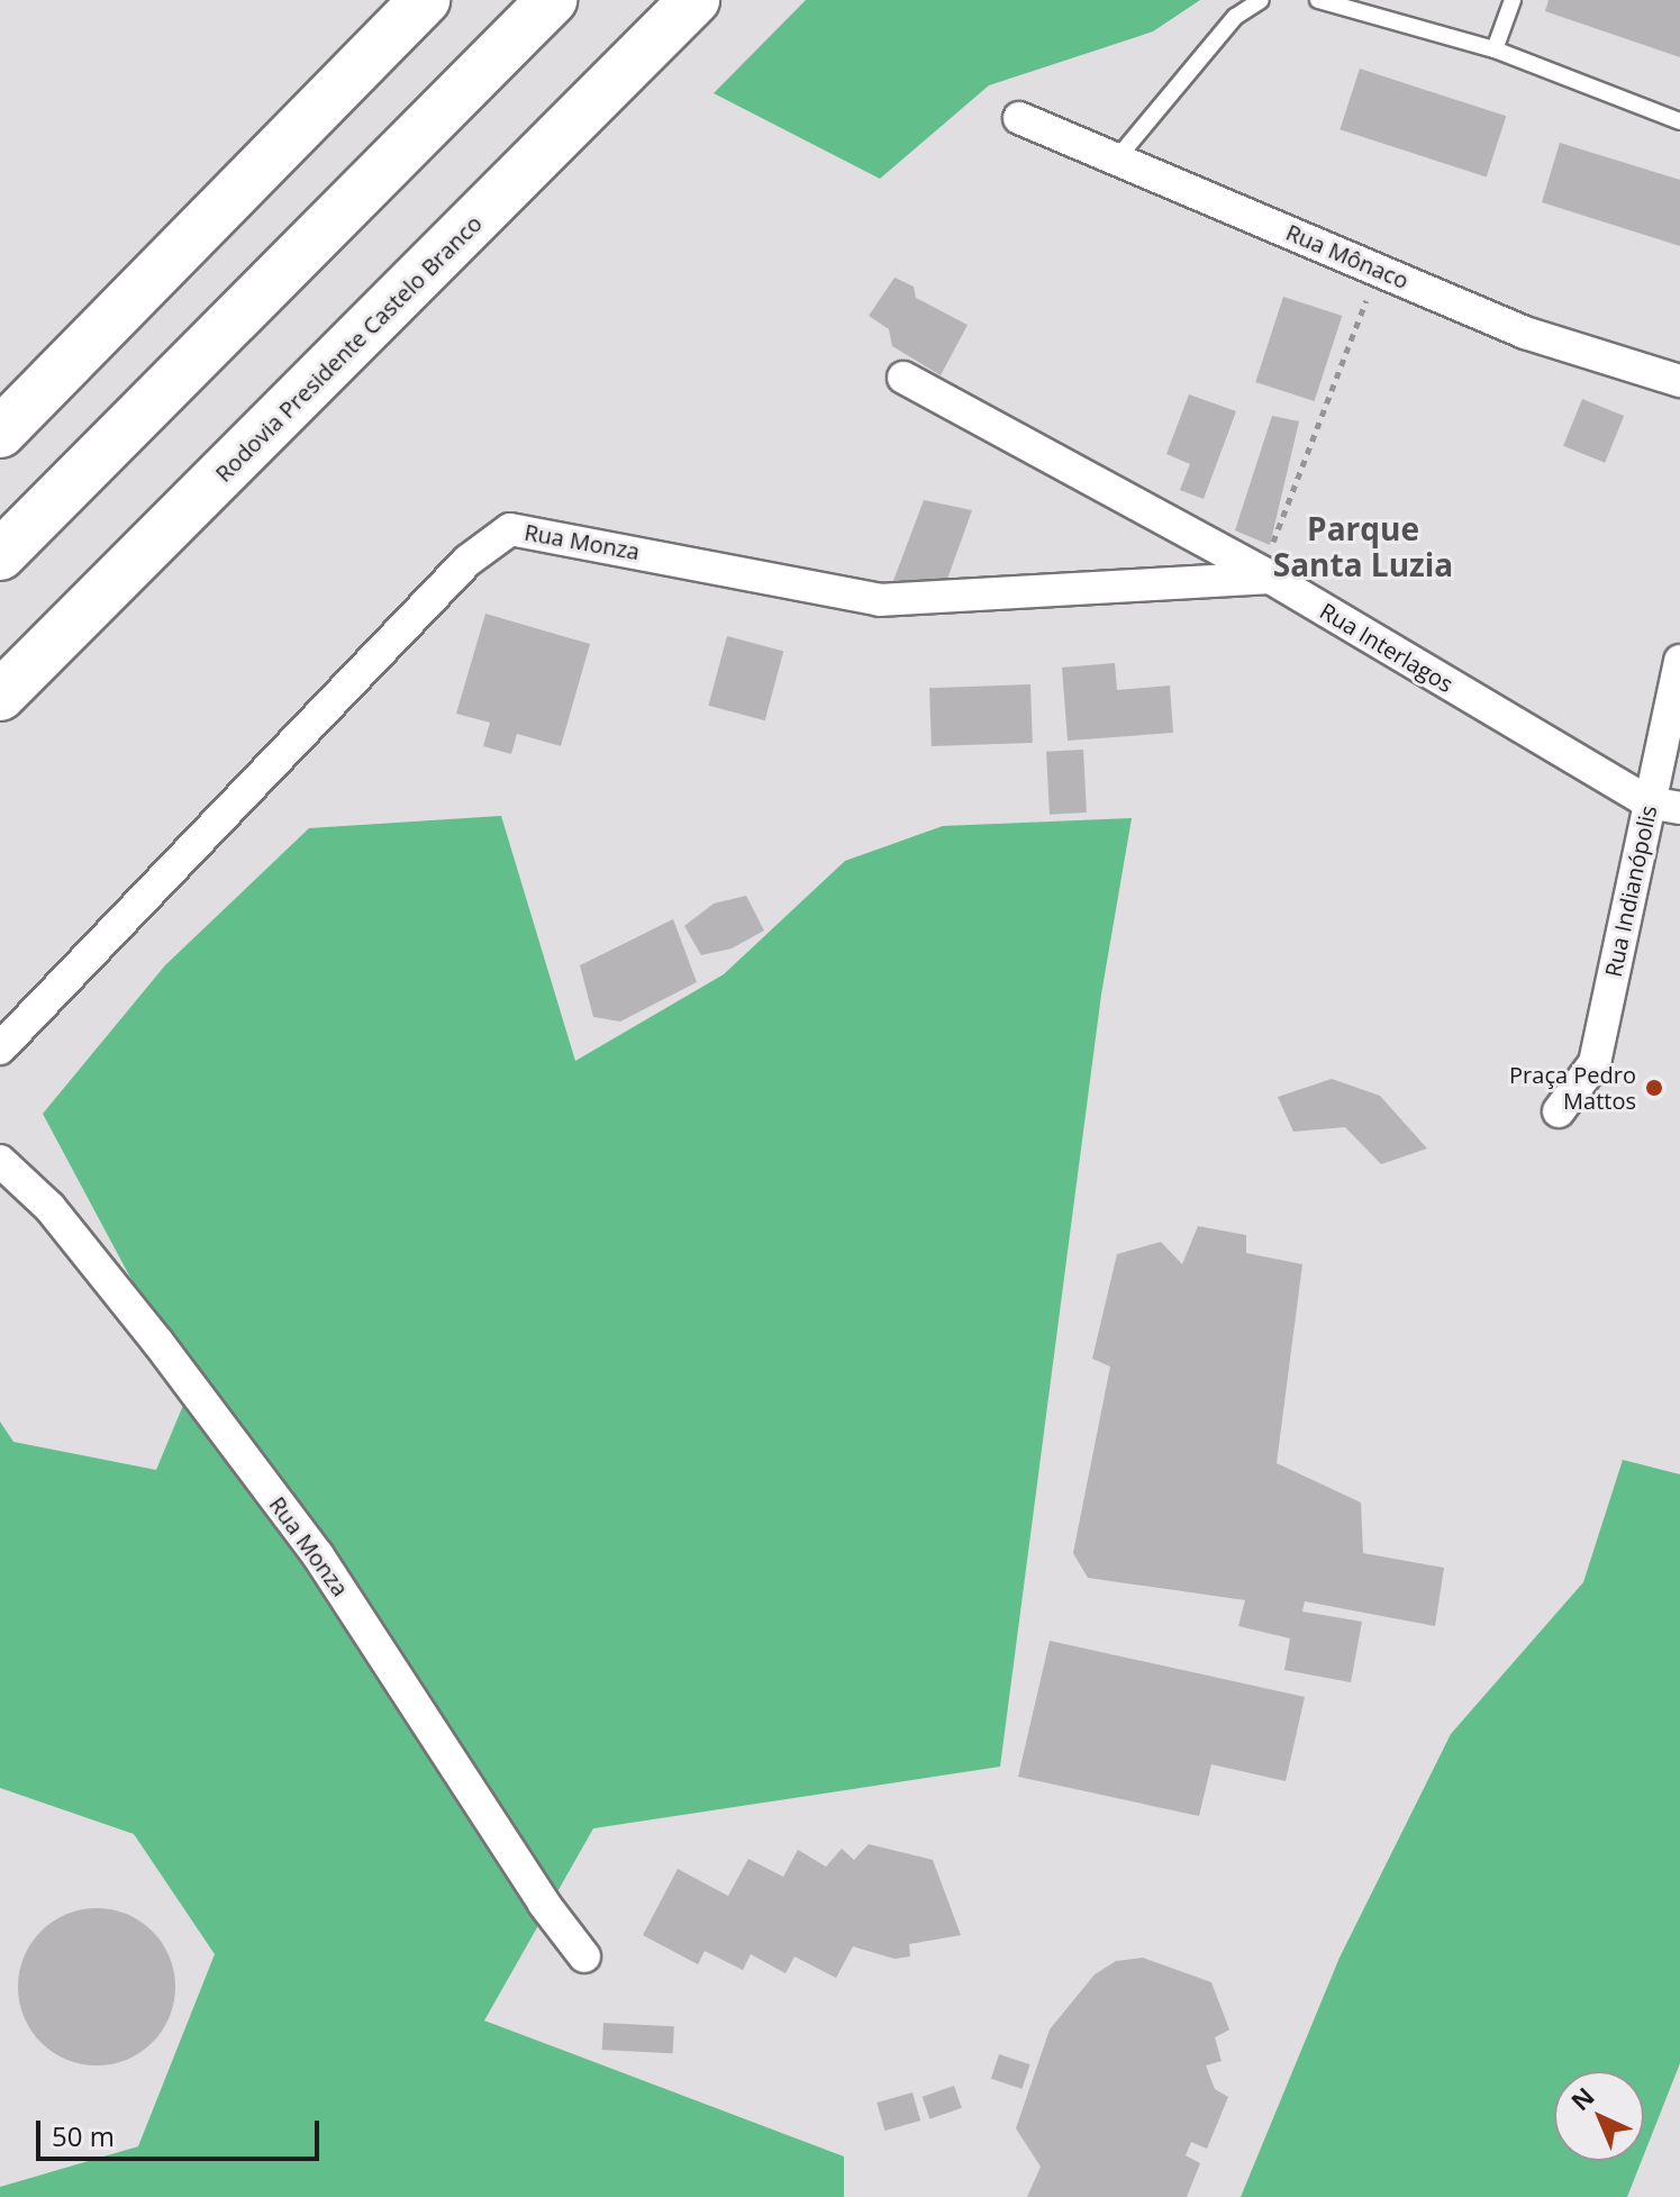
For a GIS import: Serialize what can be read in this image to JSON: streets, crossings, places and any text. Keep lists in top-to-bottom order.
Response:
{
  "streets": {
    "highway": ["Rodovia Presidente Castelo Branco"],
    "street": [
      "Rua Mônaco",
      "Rua Monza",
      "Rua Interlagos",
      "Rua Indianópolis"
    ]
  },
  "crossings": [
    ["Rua Monza", "Rua Interlagos"],
    ["Rua Interlagos", "Rua Indianópolis"]
  ],
  "districts": ["Parque Santa Luzia"],
  "places": ["Praça Pedro Mattos"],
  "scale_bar": "50 m",
  "north": "top left"
}
